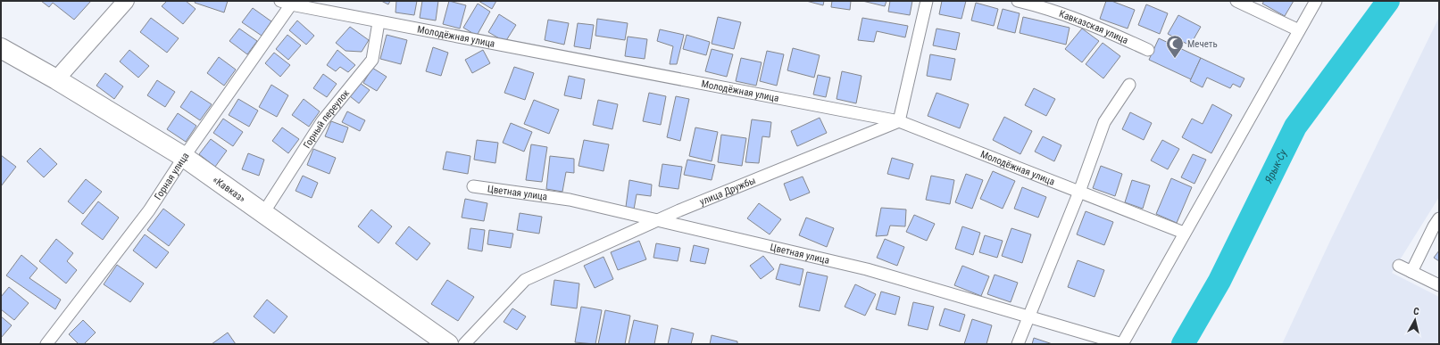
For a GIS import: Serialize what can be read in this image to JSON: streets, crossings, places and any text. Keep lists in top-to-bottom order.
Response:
{
  "streets": {
    "highway": ["«Кавказ»"],
    "street": [
      "Кавказская улица",
      "Молодёжная улица",
      "Горный переулок",
      "Горная улица",
      "улица Дружбы",
      "Цветная улица"
    ]
  },
  "crossings": [
    ["Молодёжная улица", "Горный переулок"],
    ["Молодёжная улица", "Горная улица"],
    ["Молодёжная улица", "улица Дружбы"],
    ["Горный переулок", "«Кавказ»"],
    ["Горная улица", "«Кавказ»"],
    ["улица Дружбы", "Цветная улица"]
  ],
  "water": ["Ярык-Су"],
  "places": {
    "mosque": ["Мечеть"]
  },
  "north": "top"
}
